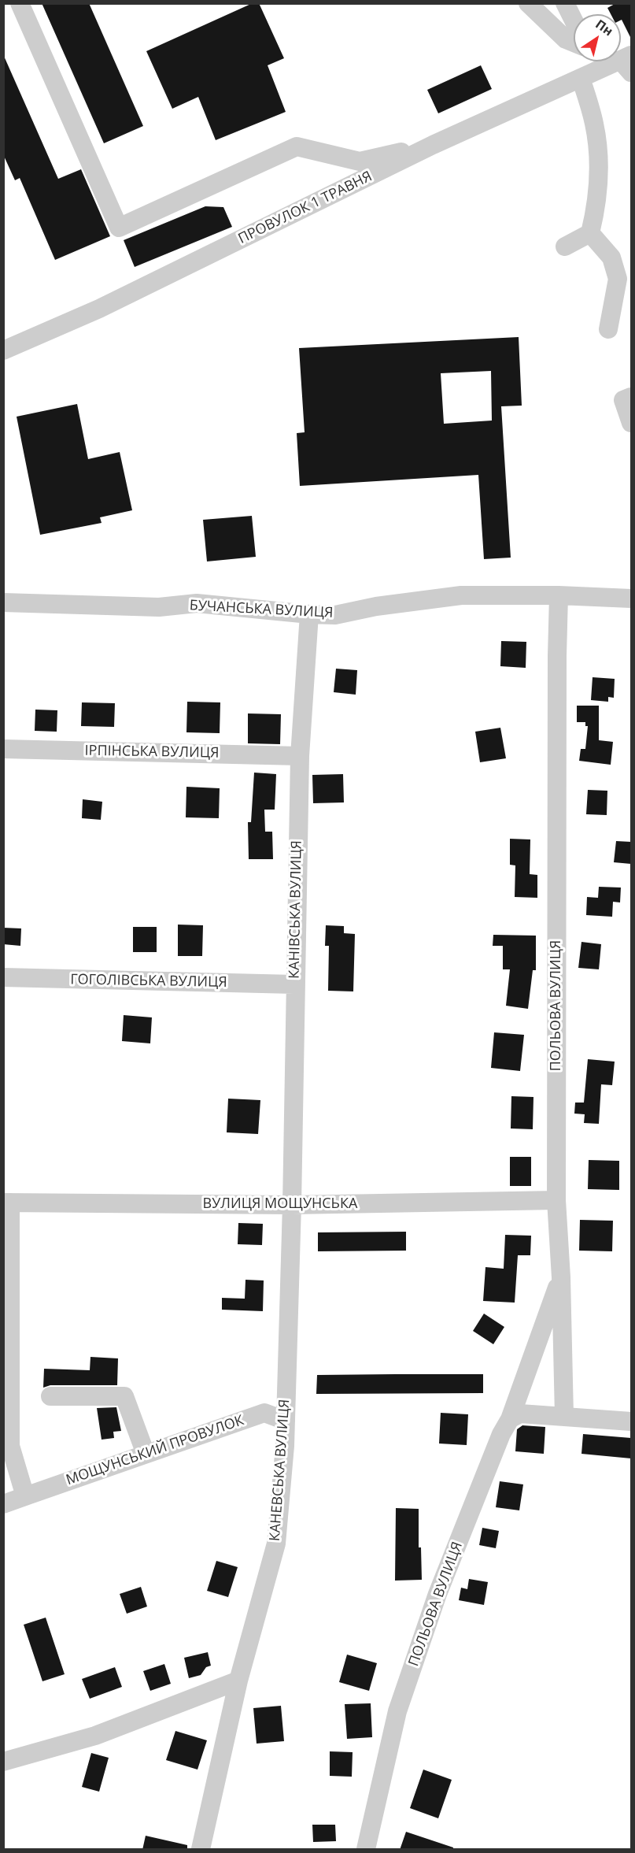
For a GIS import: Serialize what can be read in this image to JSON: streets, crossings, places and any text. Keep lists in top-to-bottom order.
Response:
{
  "streets": {
    "street": [
      "ПРОВУЛОК 1 ТРАВНЯ",
      "БУЧАНСЬКА ВУЛИЦЯ",
      "ІРПІНСЬКА ВУЛИЦЯ",
      "КАНІВСЬКА ВУЛИЦЯ",
      "ГОГОЛІВСЬКА ВУЛИЦЯ",
      "ПОЛЬОВА ВУЛИЦЯ",
      "ВУЛИЦЯ МОЩУНСЬКА",
      "МОЩУНСЬКИЙ ПРОВУЛОК",
      "КАНЕВСЬКА ВУЛИЦЯ"
    ]
  },
  "crossings": [
    ["БУЧАНСЬКА ВУЛИЦЯ", "КАНІВСЬКА ВУЛИЦЯ"],
    ["БУЧАНСЬКА ВУЛИЦЯ", "ПОЛЬОВА ВУЛИЦЯ"],
    ["ІРПІНСЬКА ВУЛИЦЯ", "КАНІВСЬКА ВУЛИЦЯ"],
    ["КАНІВСЬКА ВУЛИЦЯ", "ГОГОЛІВСЬКА ВУЛИЦЯ"],
    ["КАНІВСЬКА ВУЛИЦЯ", "ВУЛИЦЯ МОЩУНСЬКА"],
    ["КАНІВСЬКА ВУЛИЦЯ", "КАНЕВСЬКА ВУЛИЦЯ"],
    ["ПОЛЬОВА ВУЛИЦЯ", "ВУЛИЦЯ МОЩУНСЬКА"],
    ["ВУЛИЦЯ МОЩУНСЬКА", "КАНЕВСЬКА ВУЛИЦЯ"],
    ["МОЩУНСЬКИЙ ПРОВУЛОК", "КАНЕВСЬКА ВУЛИЦЯ"]
  ],
  "north": "top right"
}
